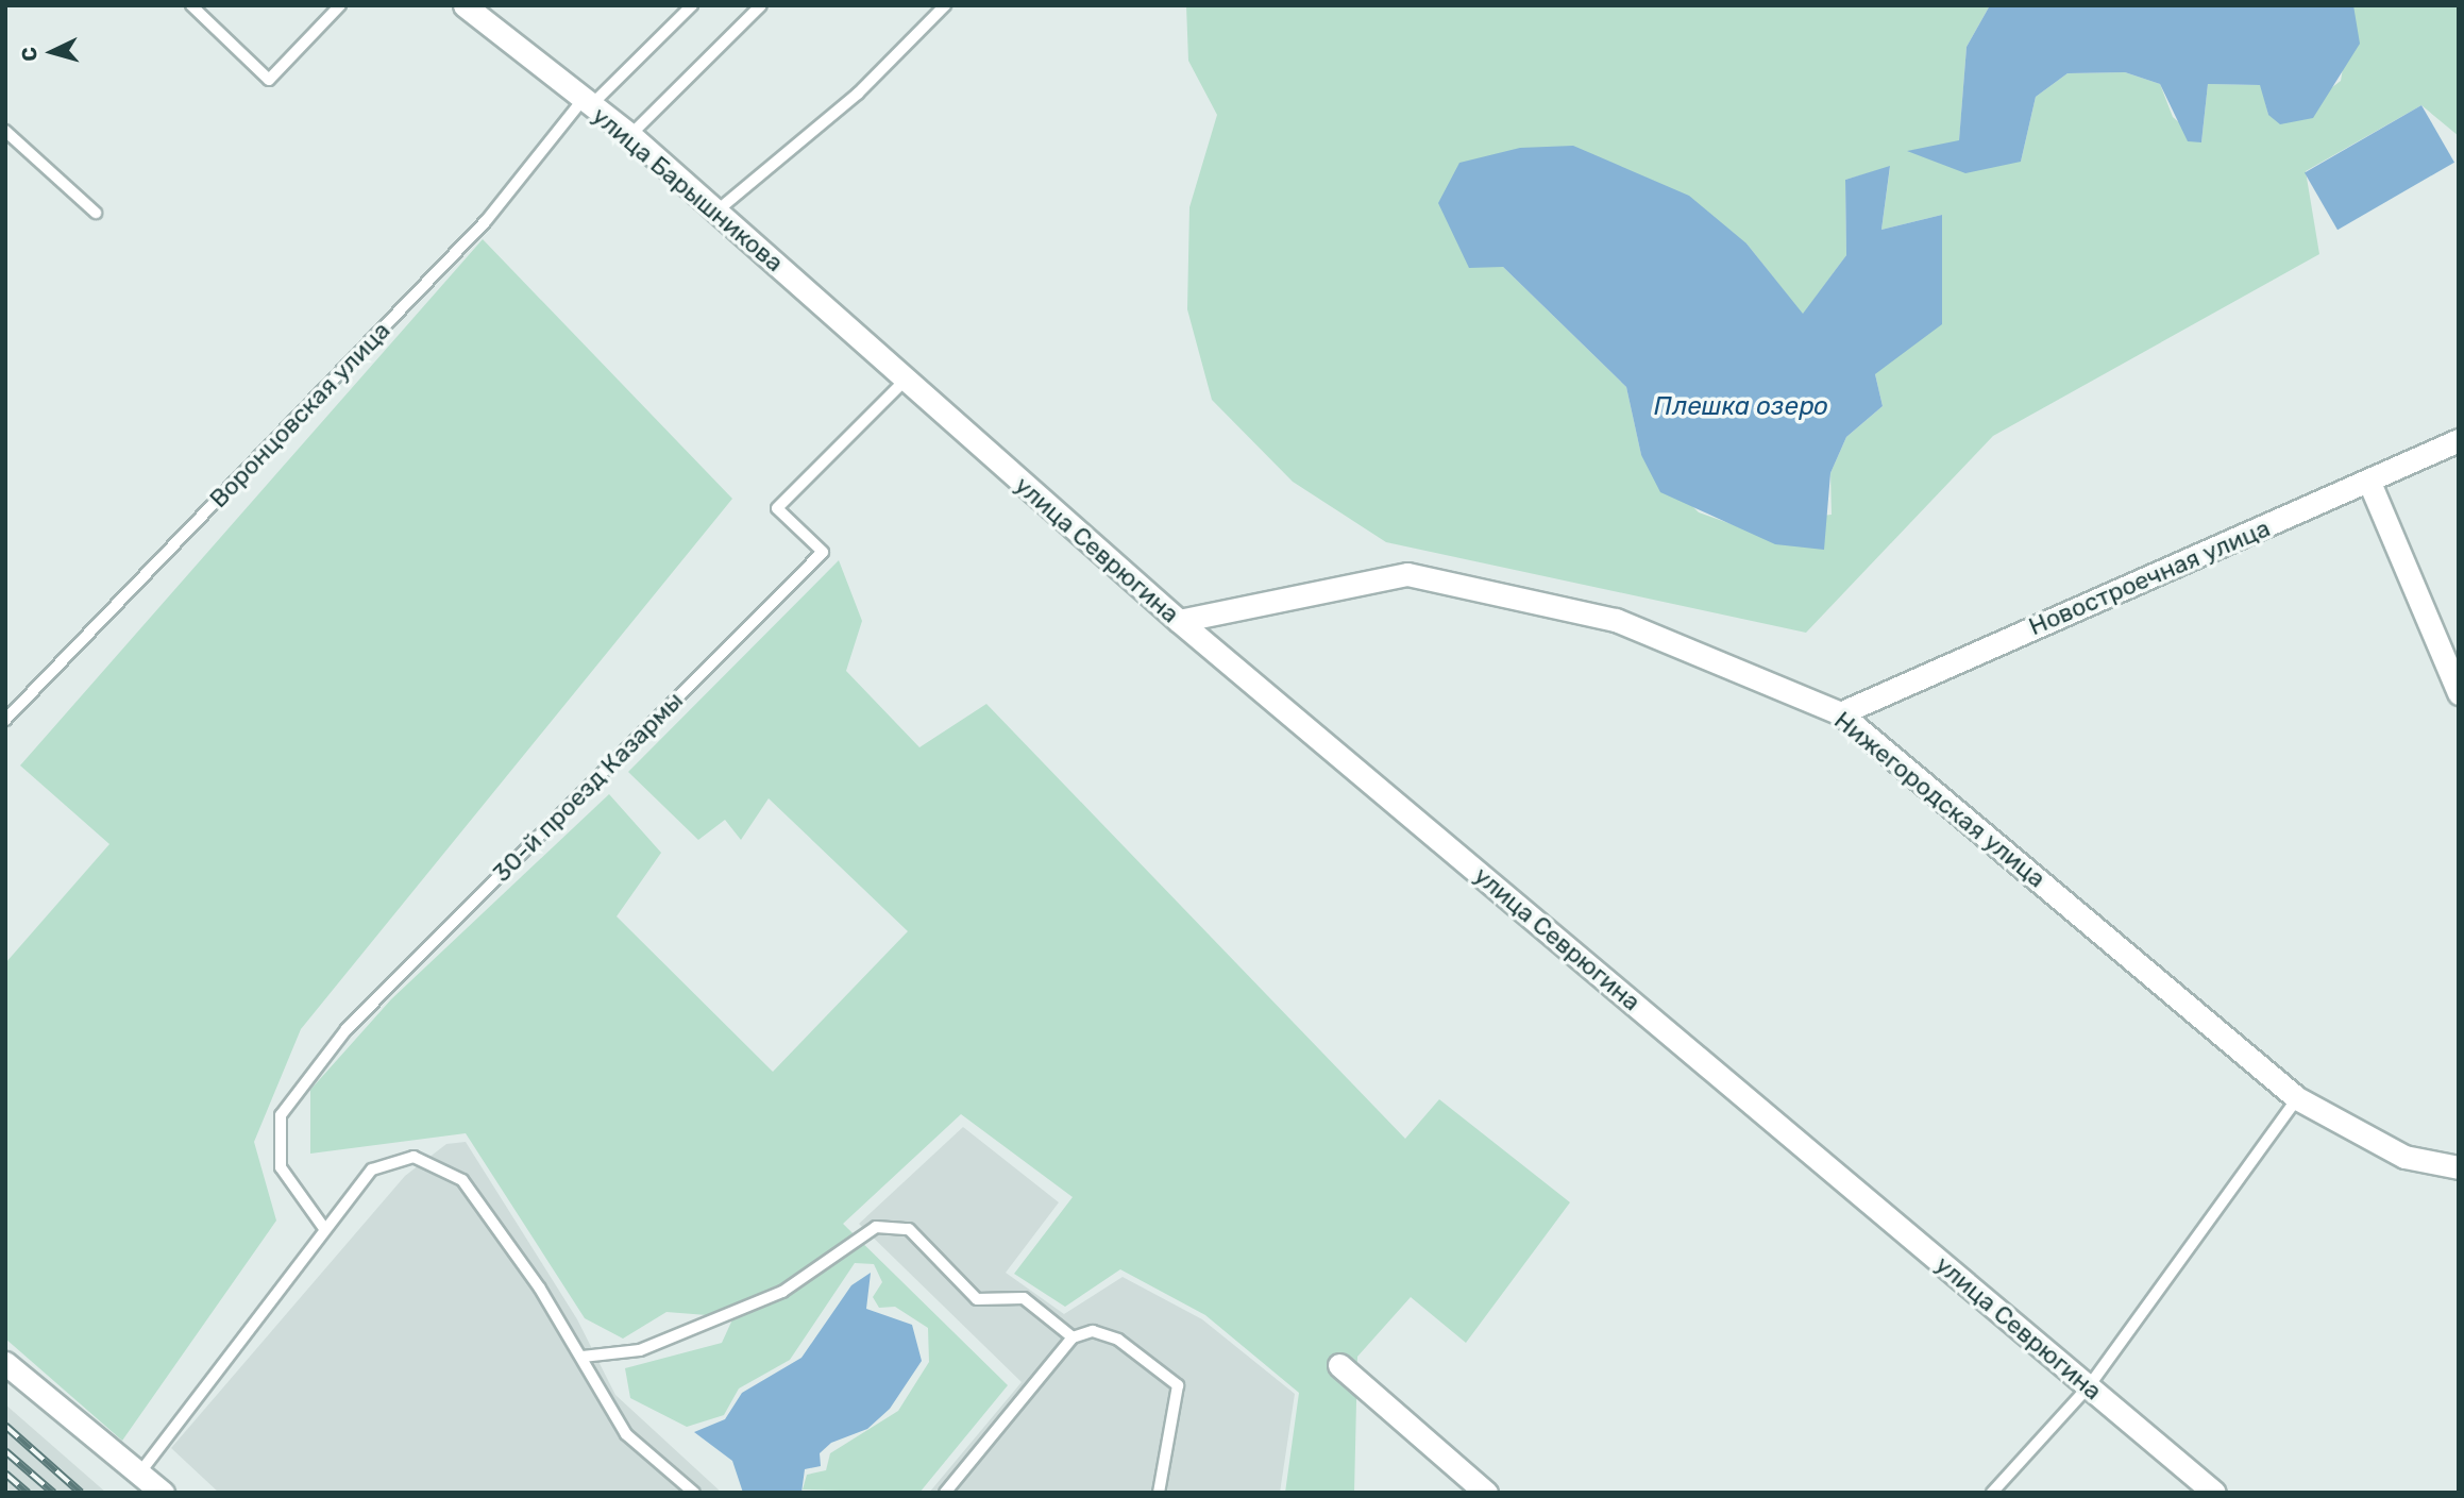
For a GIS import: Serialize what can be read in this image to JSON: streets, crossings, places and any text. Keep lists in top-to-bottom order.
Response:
{
  "streets": {
    "street": [
      "улица Барышникова",
      "улица Севрюгина",
      "Новостроечная улица",
      "Нижегородская улица"
    ],
    "lane": ["Воронцовская улица", "30-й проезд Казармы"]
  },
  "crossings": [
    ["улица Барышникова", "Воронцовская улица"],
    ["улица Барышникова", "улица Севрюгина"],
    ["улица Барышникова", "30-й проезд Казармы"],
    ["улица Севрюгина", "30-й проезд Казармы"],
    ["улица Севрюгина", "Нижегородская улица"],
    ["Новостроечная улица", "Нижегородская улица"]
  ],
  "water": ["Плешка озеро"],
  "north": "left"
}
